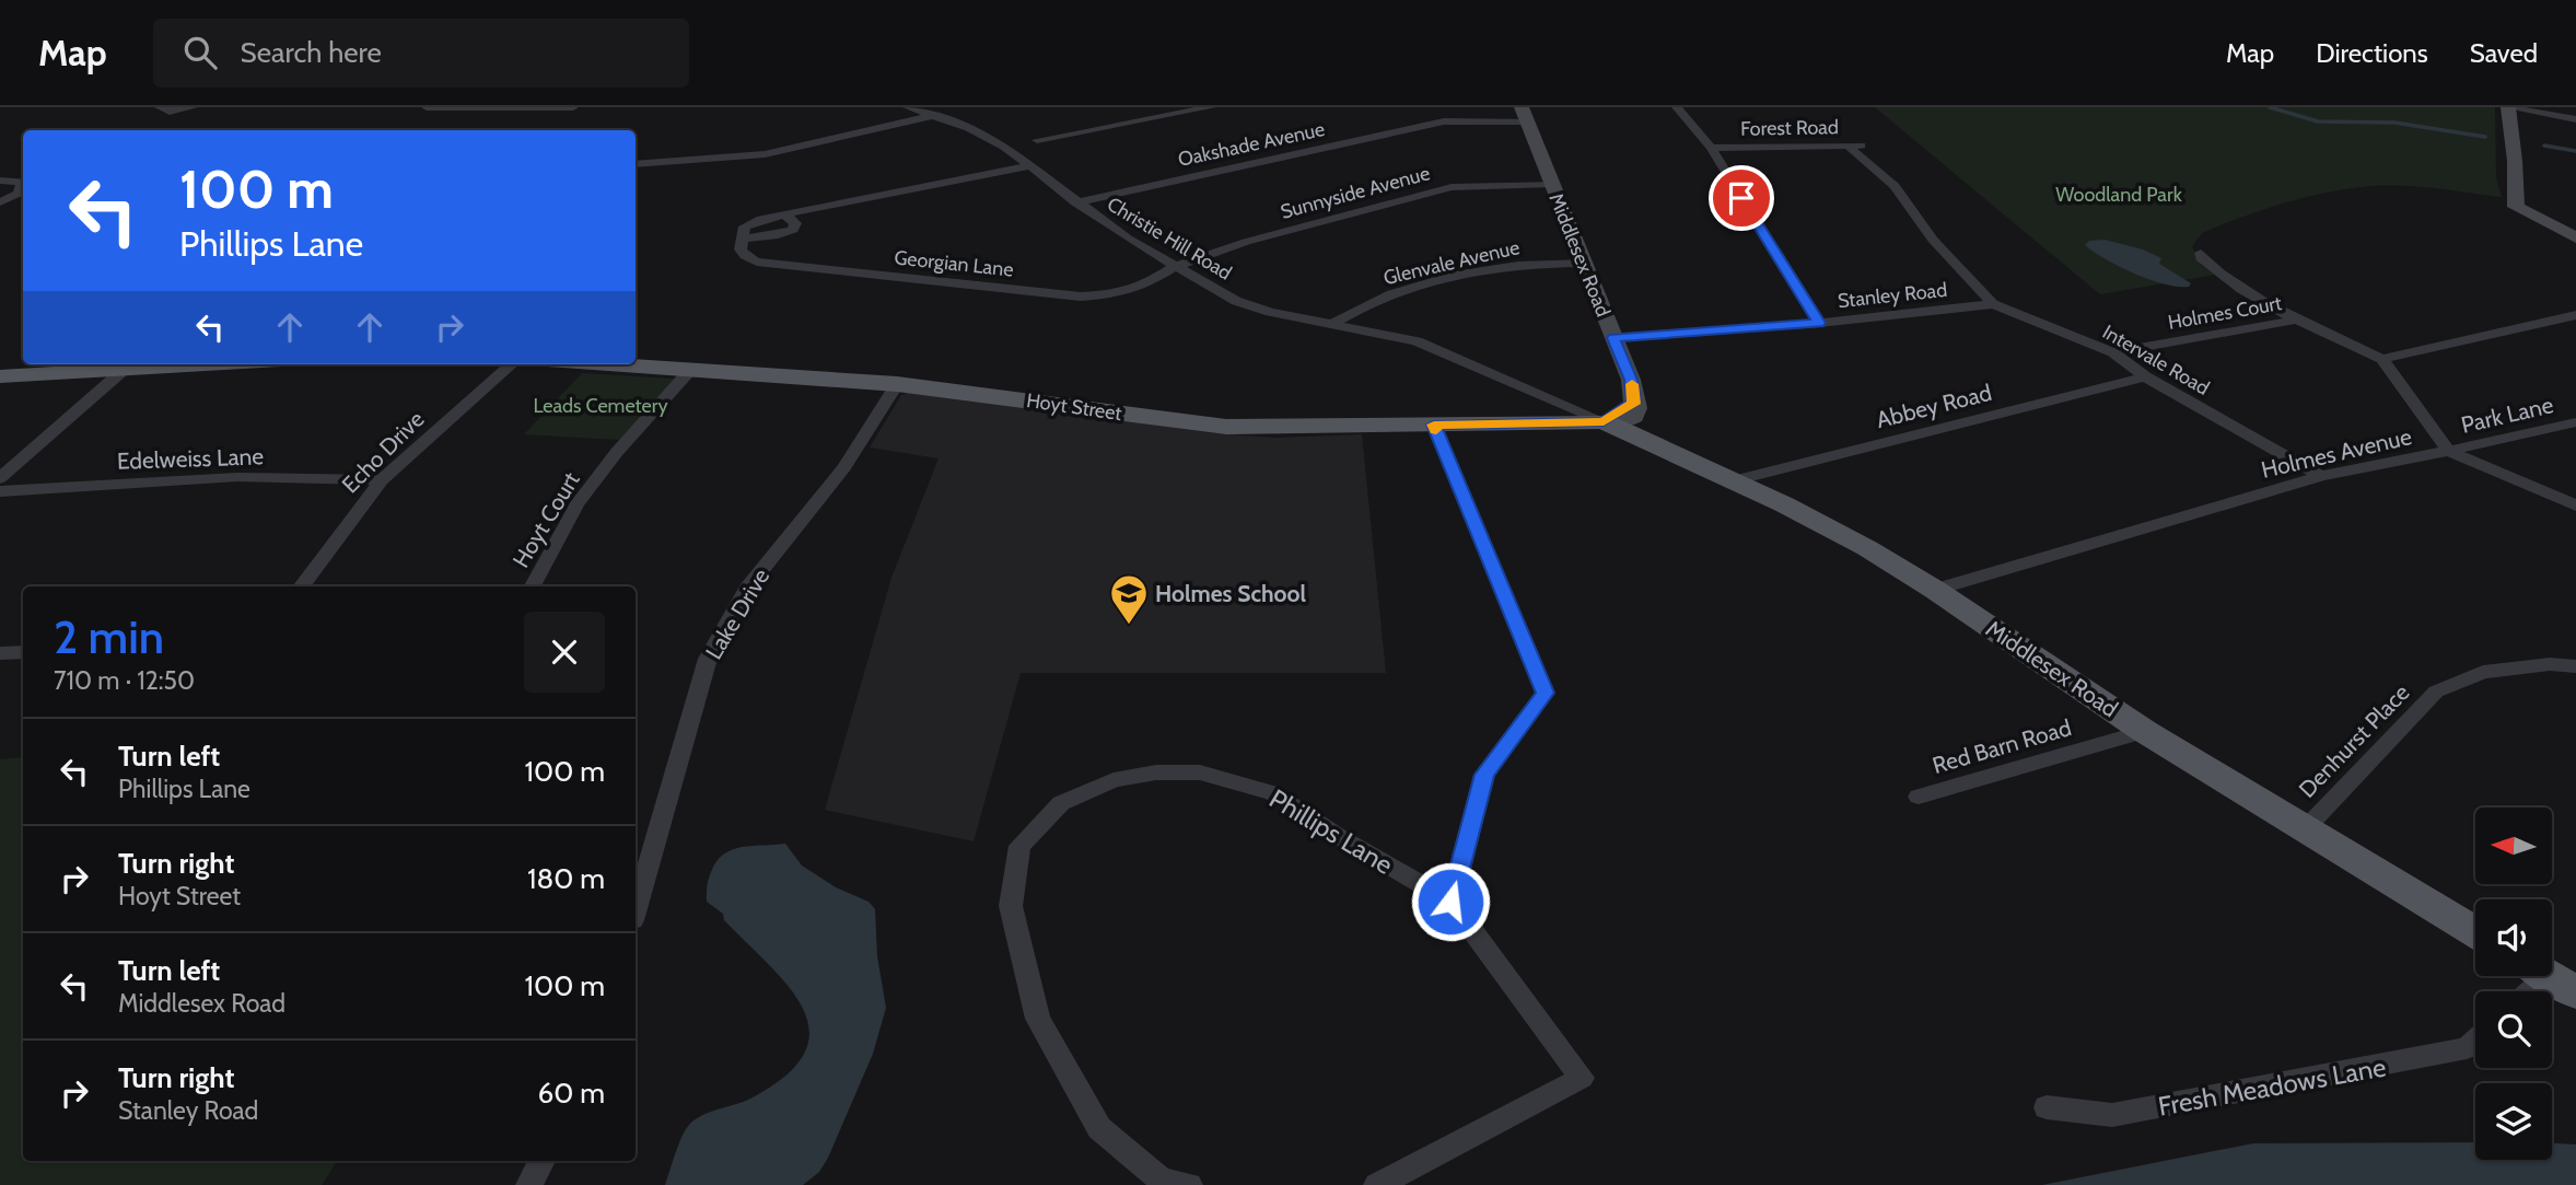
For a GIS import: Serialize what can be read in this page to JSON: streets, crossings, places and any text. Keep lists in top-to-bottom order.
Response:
{
  "streets": {
    "main road": ["Middlesex Road", "Hoyt Street"],
    "street": [
      "Forest Road",
      "Oakshade Avenue",
      "Sunnyside Avenue",
      "Christie Hill Road",
      "Glenvale Avenue",
      "Georgian Lane",
      "Stanley Road",
      "Holmes Court",
      "Intervale Road",
      "Abbey Road",
      "Park Lane",
      "Echo Drive",
      "Holmes Avenue",
      "Edelweiss Lane",
      "Hoyt Court",
      "Lake Drive",
      "Denhurst Place",
      "Red Barn Road",
      "Phillips Lane",
      "Fresh Meadows Lane"
    ]
  },
  "crossings": [
    ["Forest Road", "Intervale Road"],
    ["Oakshade Avenue", "Christie Hill Road"],
    ["Oakshade Avenue", "Middlesex Road"],
    ["Sunnyside Avenue", "Christie Hill Road"],
    ["Sunnyside Avenue", "Middlesex Road"],
    ["Sunnyside Avenue", "Georgian Lane"],
    ["Christie Hill Road", "Middlesex Road"],
    ["Christie Hill Road", "Glenvale Avenue"],
    ["Christie Hill Road", "Georgian Lane"],
    ["Christie Hill Road", "Hoyt Street"],
    ["Middlesex Road", "Glenvale Avenue"],
    ["Middlesex Road", "Stanley Road"],
    ["Middlesex Road", "Abbey Road"],
    ["Middlesex Road", "Hoyt Street"],
    ["Middlesex Road", "Holmes Avenue"],
    ["Middlesex Road", "Denhurst Place"],
    ["Middlesex Road", "Red Barn Road"],
    ["Stanley Road", "Intervale Road"],
    ["Holmes Court", "Intervale Road"],
    ["Holmes Court", "Holmes Avenue"],
    ["Intervale Road", "Abbey Road"],
    ["Intervale Road", "Holmes Avenue"],
    ["Hoyt Street", "Hoyt Court"],
    ["Hoyt Street", "Lake Drive"],
    ["Park Lane", "Holmes Avenue"],
    ["Echo Drive", "Edelweiss Lane"]
  ],
  "parks": ["Woodland Park", "Leads Cemetery"],
  "places": {
    "school or university": ["Holmes School"]
  },
  "north": "left",
  "page": {
    "header": "Map",
    "search": "Search here",
    "nav": ["Map", "Directions", "Saved"],
    "turn": ["100 m", "Phillips Lane"],
    "heading": ["2 min", "710 m · 12:50"],
    "list": [
      {
        "name": "Turn left",
        "note": "Phillips Lane",
        "value": "100 m"
      },
      {
        "name": "Turn right",
        "note": "Hoyt Street",
        "value": "180 m"
      },
      {
        "name": "Turn left",
        "note": "Middlesex Road",
        "value": "100 m"
      },
      {
        "name": "Turn right",
        "note": "Stanley Road",
        "value": "60 m"
      }
    ]
  }
}
